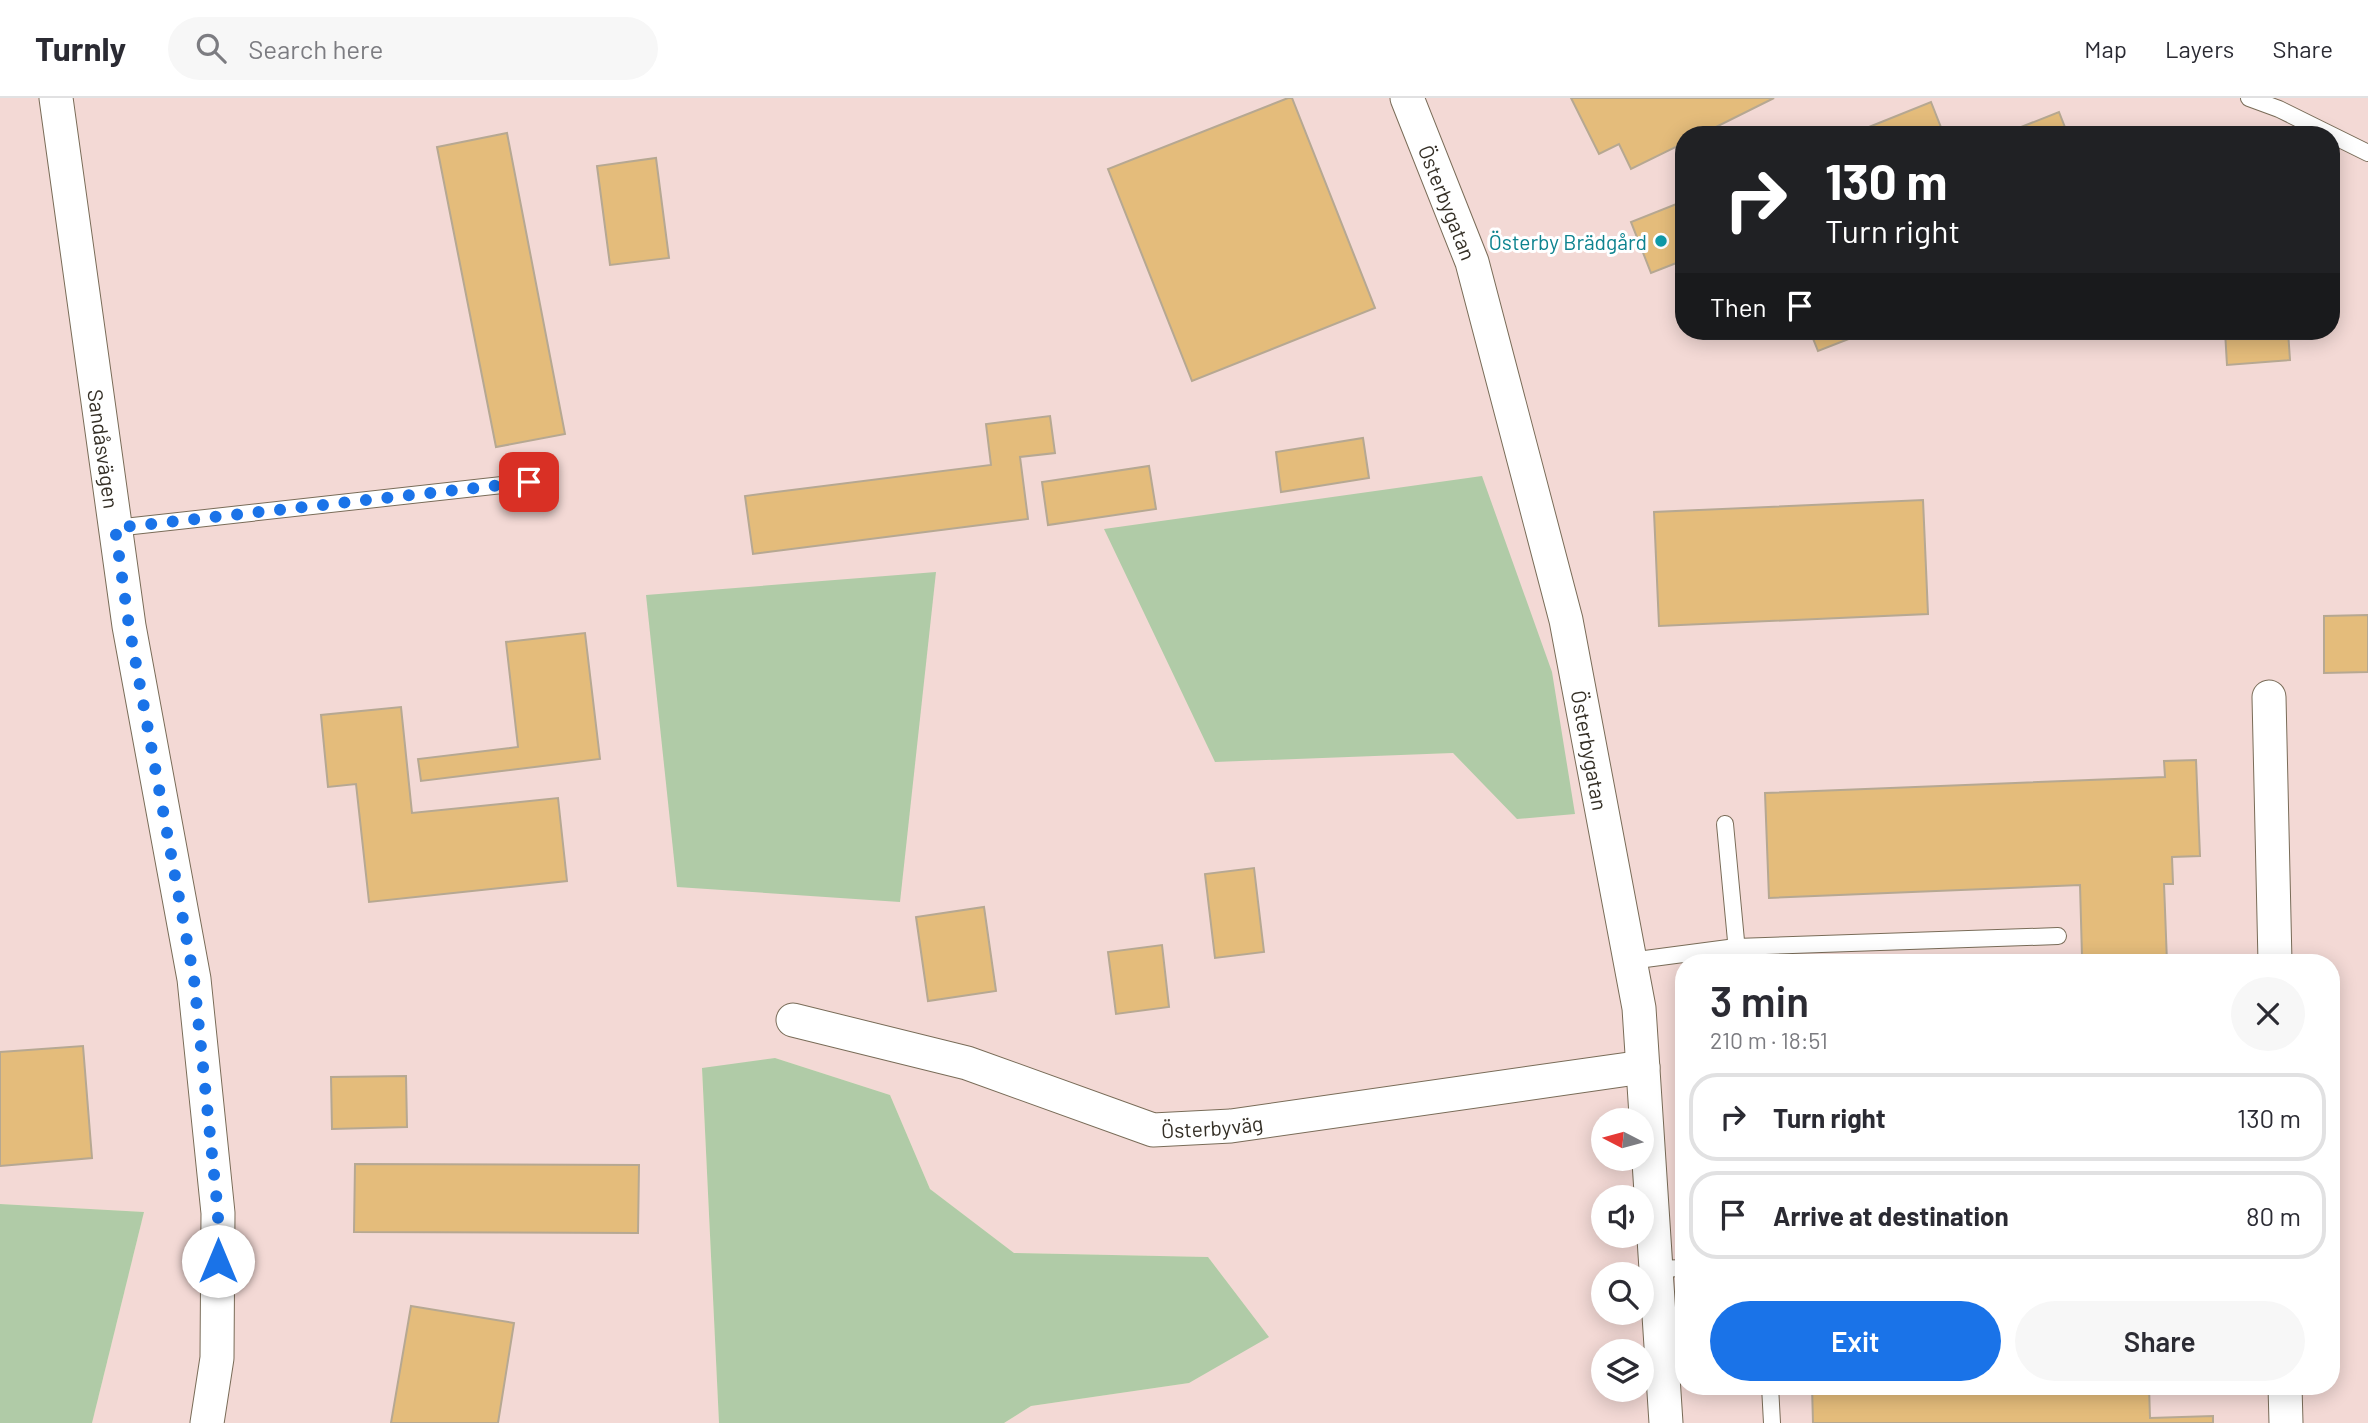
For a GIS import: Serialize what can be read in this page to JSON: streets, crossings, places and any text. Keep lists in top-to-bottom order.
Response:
{
  "streets": {
    "street": ["Österbygatan", "Sandåsvägen", "Österbyväg"]
  },
  "crossings": [
    ["Österbygatan", "Österbyväg"]
  ],
  "places": ["Österby Brädgård"],
  "north": "left",
  "page": {
    "header": "Turnly",
    "search": "Search here",
    "nav": ["Map", "Layers", "Share"],
    "turn": ["130 m", "Turn right"],
    "then": "Then",
    "heading": ["3 min", "210 m · 18:51"],
    "list": [
      {
        "name": "Turn right",
        "value": "130 m"
      },
      {
        "name": "Arrive at destination",
        "value": "80 m"
      }
    ],
    "buttons": ["Exit", "Share"]
  }
}
